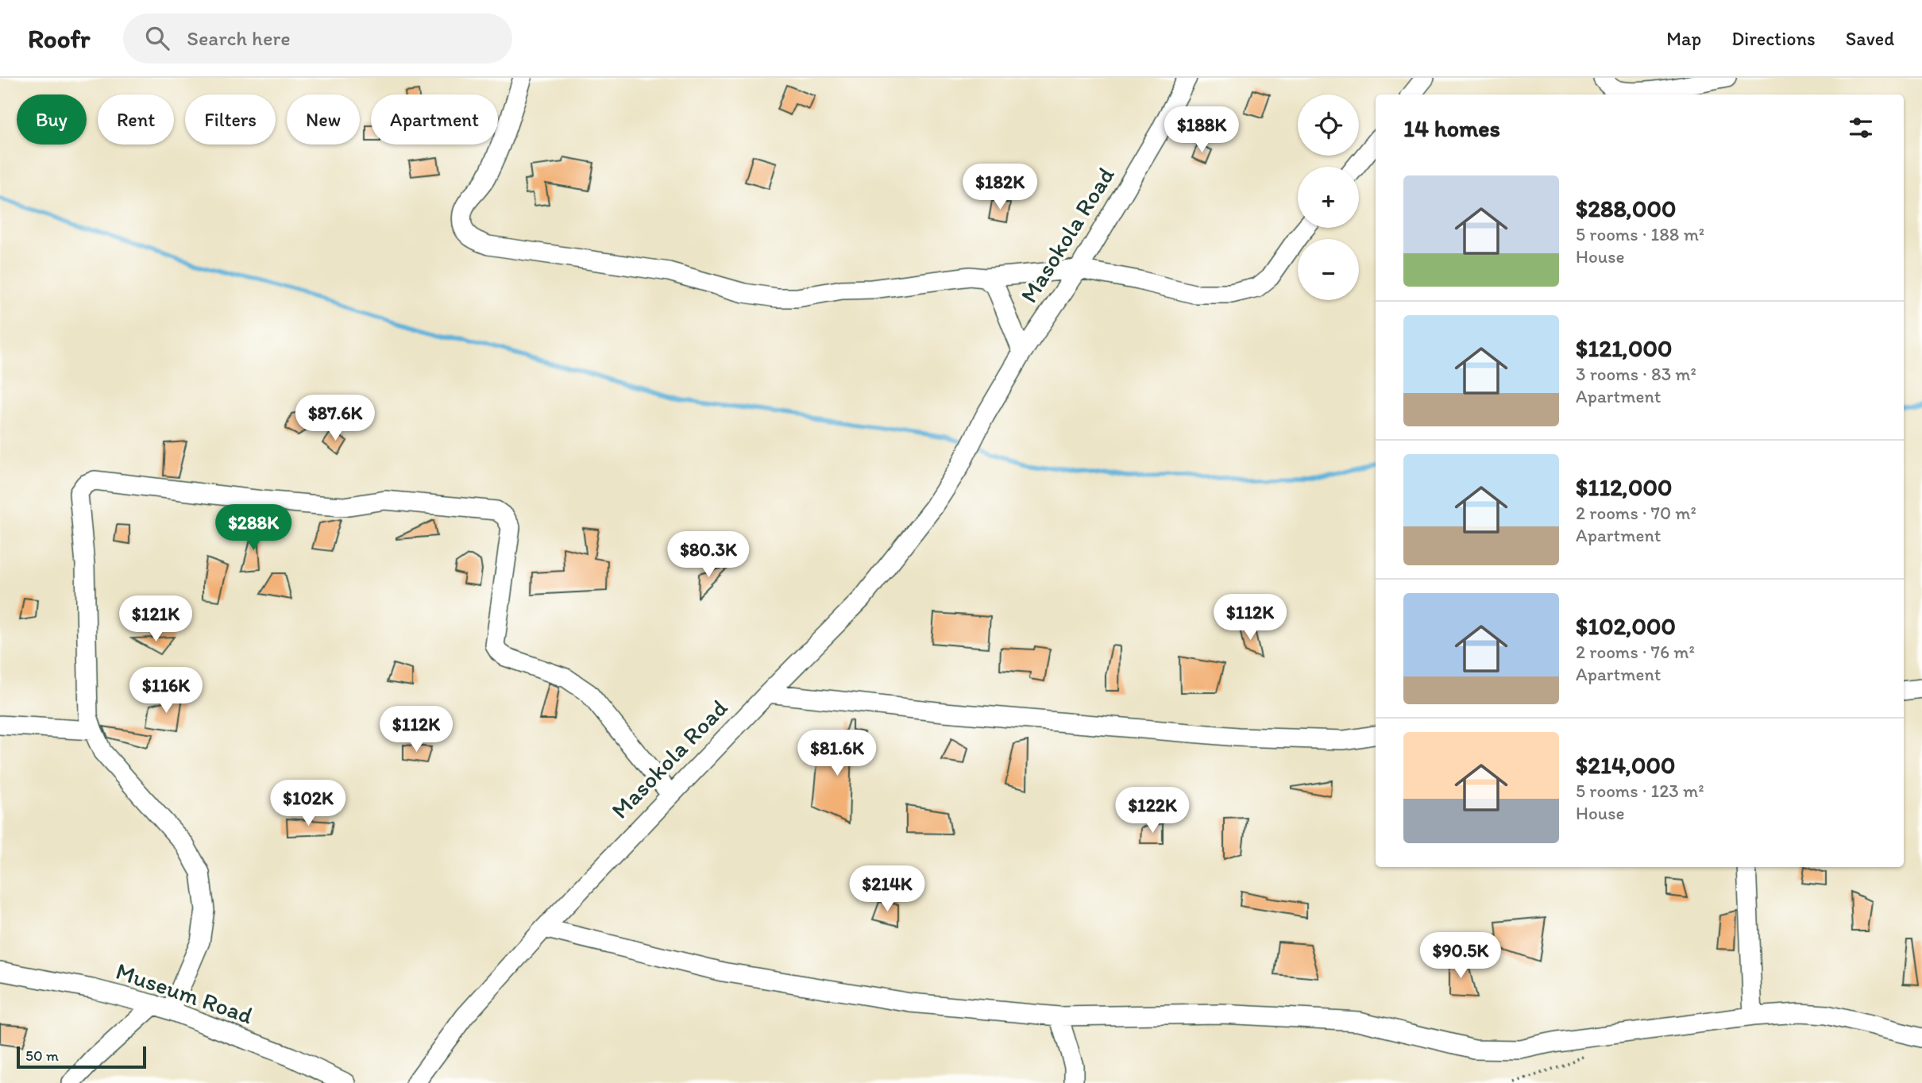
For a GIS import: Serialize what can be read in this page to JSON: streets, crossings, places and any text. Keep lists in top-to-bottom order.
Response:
{
  "streets": {
    "street": ["Masokola Road", "Museum Road"]
  },
  "scale_bar": "50 m",
  "page": {
    "header": "Roofr",
    "search": "Search here",
    "nav": ["Map", "Directions", "Saved"],
    "map_buttons": ["+", "−"],
    "chip": [
      "Buy",
      "Rent",
      "Filters",
      "New",
      "Apartment"
    ],
    "heading": "14 homes",
    "price": [
      "$188K",
      "$182K",
      "$87.6K",
      "$288K",
      "$80.3K",
      "$112K",
      "$121K",
      "$116K",
      "$112K",
      "$81.6K",
      "$102K",
      "$122K",
      "$214K",
      "$90.5K"
    ],
    "list": [
      {
        "name": "$288,000",
        "note": "5 rooms · 188 m² · House"
      },
      {
        "name": "$121,000",
        "note": "3 rooms · 83 m² · Apartment"
      },
      {
        "name": "$112,000",
        "note": "2 rooms · 70 m² · Apartment"
      },
      {
        "name": "$102,000",
        "note": "2 rooms · 76 m² · Apartment"
      },
      {
        "name": "$214,000",
        "note": "5 rooms · 123 m² · House"
      }
    ],
    "scale": "50 m"
  }
}
